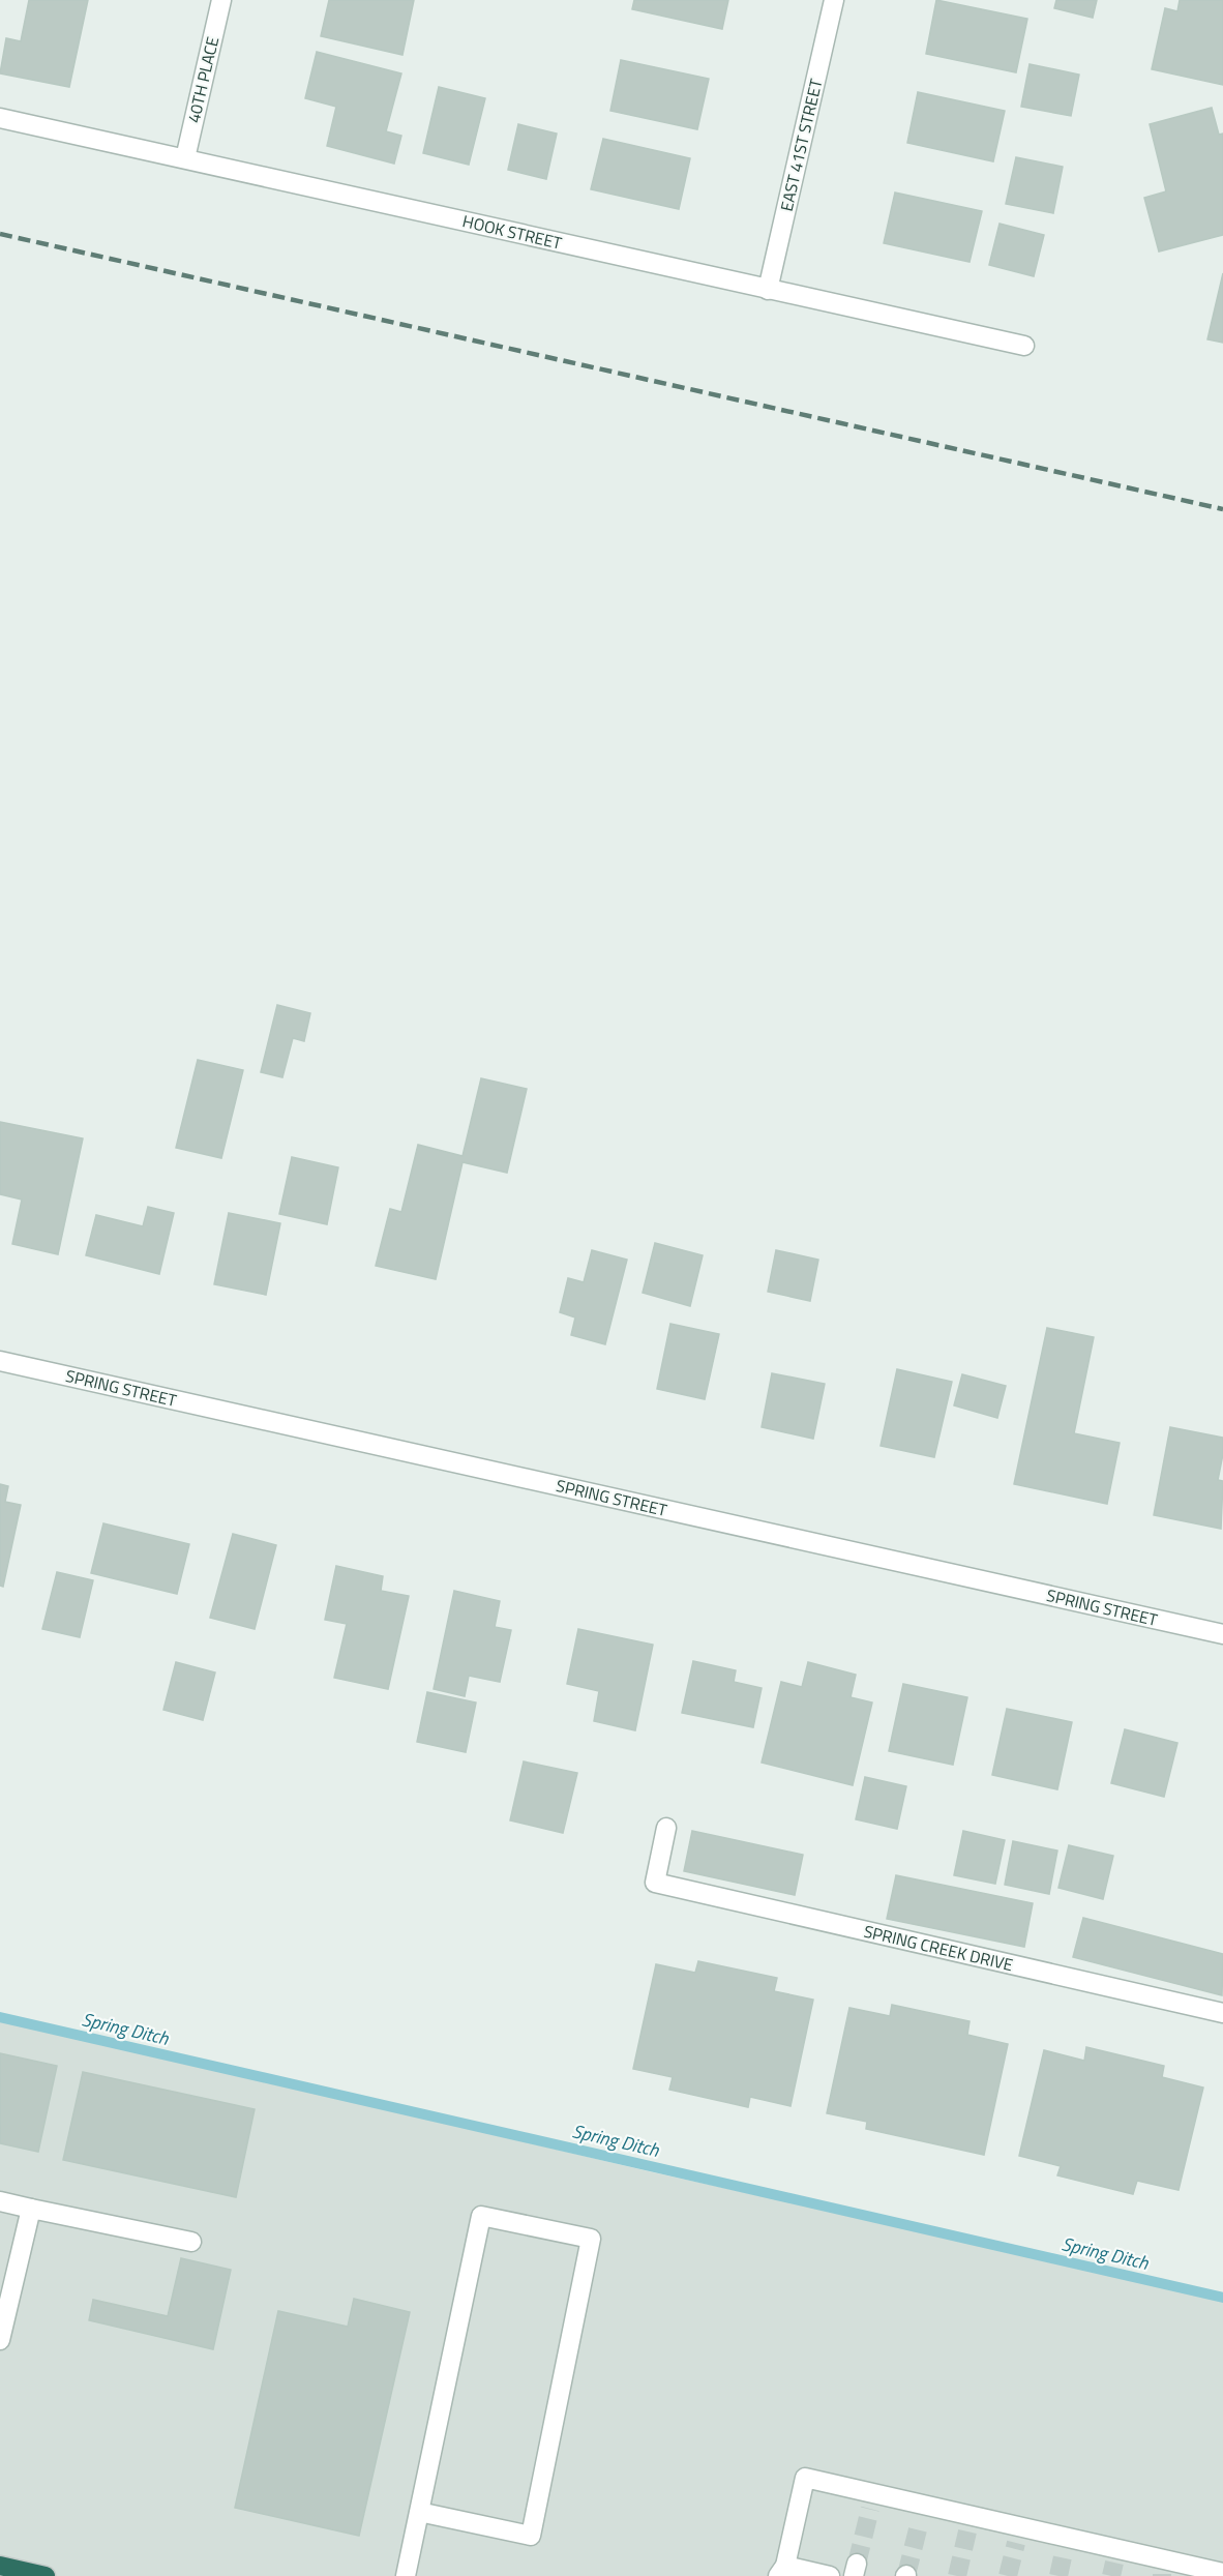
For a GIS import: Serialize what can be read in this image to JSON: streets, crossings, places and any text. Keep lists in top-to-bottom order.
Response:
{
  "streets": {
    "street": [
      "40TH PLACE",
      "EAST 41ST STREET",
      "HOOK STREET",
      "SPRING STREET",
      "SPRING CREEK DRIVE"
    ]
  },
  "crossings": [
    ["40TH PLACE", "HOOK STREET"],
    ["EAST 41ST STREET", "HOOK STREET"]
  ],
  "water": ["Spring Ditch"]
}
